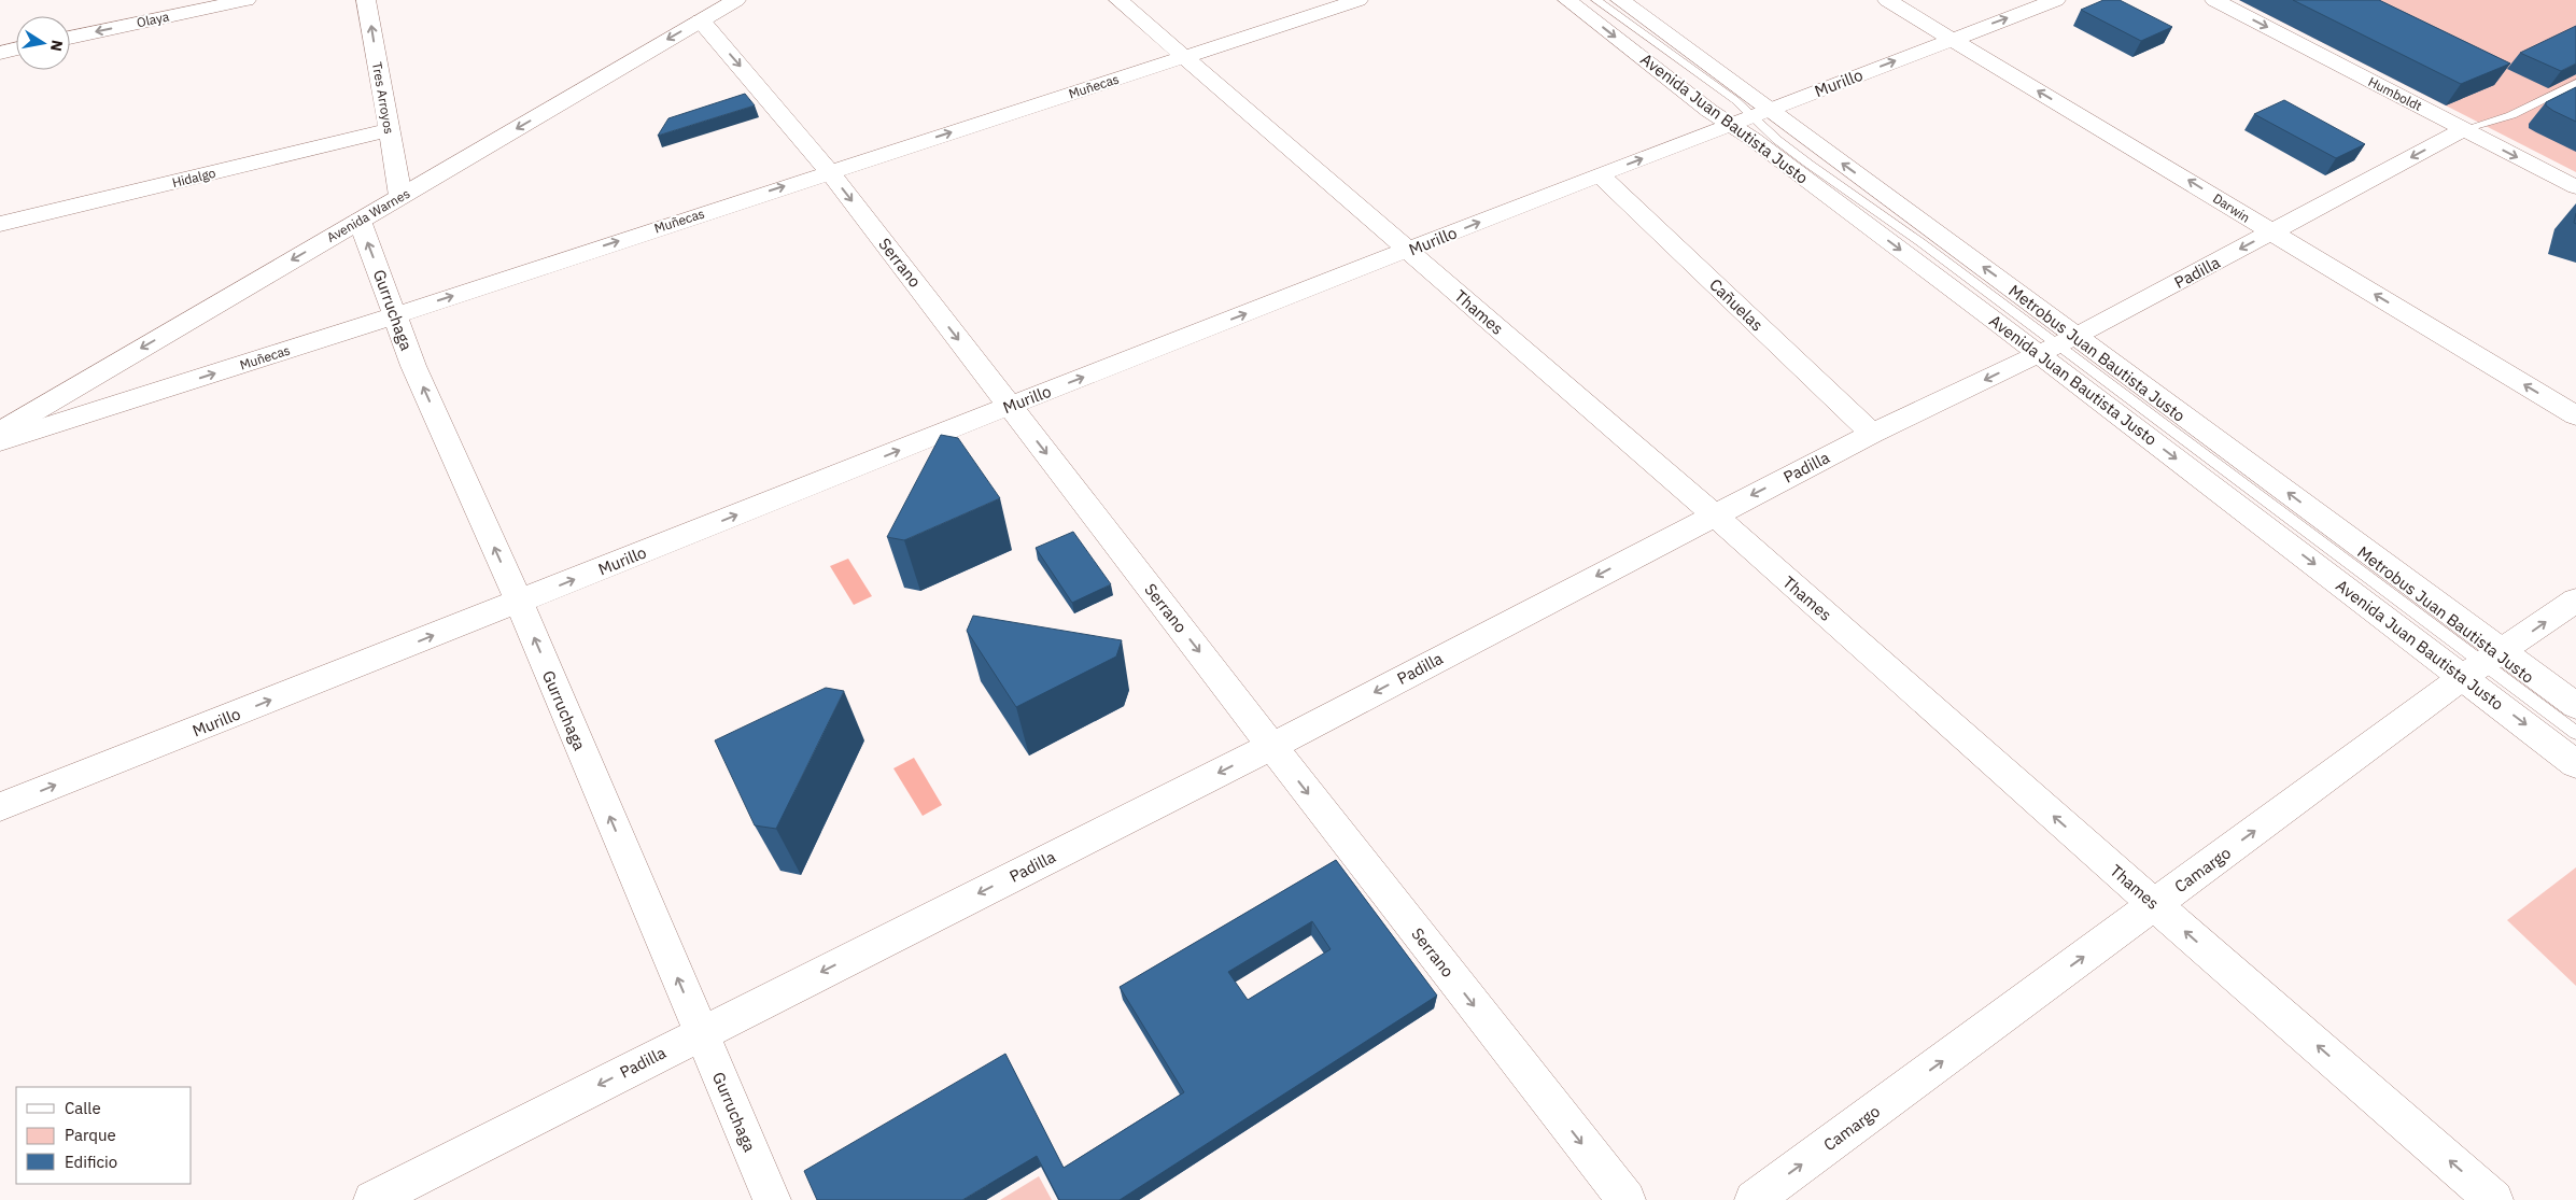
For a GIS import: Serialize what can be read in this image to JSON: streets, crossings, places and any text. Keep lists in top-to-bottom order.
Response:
{
  "streets": {
    "street": [
      "Olaya",
      "Murillo",
      "Muñecas",
      "Humboldt",
      "Tres Arroyos",
      "Avenida Juan Bautista Justo",
      "Hidalgo",
      "Darwin",
      "Avenida Warnes",
      "Serrano",
      "Padilla",
      "Cañuelas",
      "Gurruchaga",
      "Thames",
      "Camargo"
    ],
    "lane": ["Metrobus Juan Bautista Justo"]
  },
  "crossings": [
    ["Murillo", "Avenida Juan Bautista Justo"],
    ["Murillo", "Darwin"],
    ["Murillo", "Serrano"],
    ["Murillo", "Cañuelas"],
    ["Murillo", "Gurruchaga"],
    ["Murillo", "Thames"],
    ["Muñecas", "Serrano"],
    ["Muñecas", "Gurruchaga"],
    ["Muñecas", "Thames"],
    ["Humboldt", "Padilla"],
    ["Tres Arroyos", "Hidalgo"],
    ["Tres Arroyos", "Avenida Warnes"],
    ["Avenida Juan Bautista Justo", "Padilla"],
    ["Avenida Juan Bautista Justo", "Metrobus Juan Bautista Justo"],
    ["Avenida Juan Bautista Justo", "Camargo"],
    ["Darwin", "Padilla"],
    ["Avenida Warnes", "Serrano"],
    ["Avenida Warnes", "Gurruchaga"],
    ["Serrano", "Padilla"],
    ["Padilla", "Cañuelas"],
    ["Padilla", "Gurruchaga"],
    ["Padilla", "Thames"],
    ["Thames", "Camargo"],
    ["Metrobus Juan Bautista Justo", "Camargo"]
  ],
  "one_way": [
    "Olaya",
    "Murillo",
    "Muñecas",
    "Humboldt",
    "Tres Arroyos",
    "Darwin",
    "Avenida Warnes",
    "Serrano",
    "Padilla",
    "Gurruchaga",
    "Thames",
    "Camargo"
  ],
  "legend": ["Calle", "Parque", "Edificio"],
  "north": "right"
}
